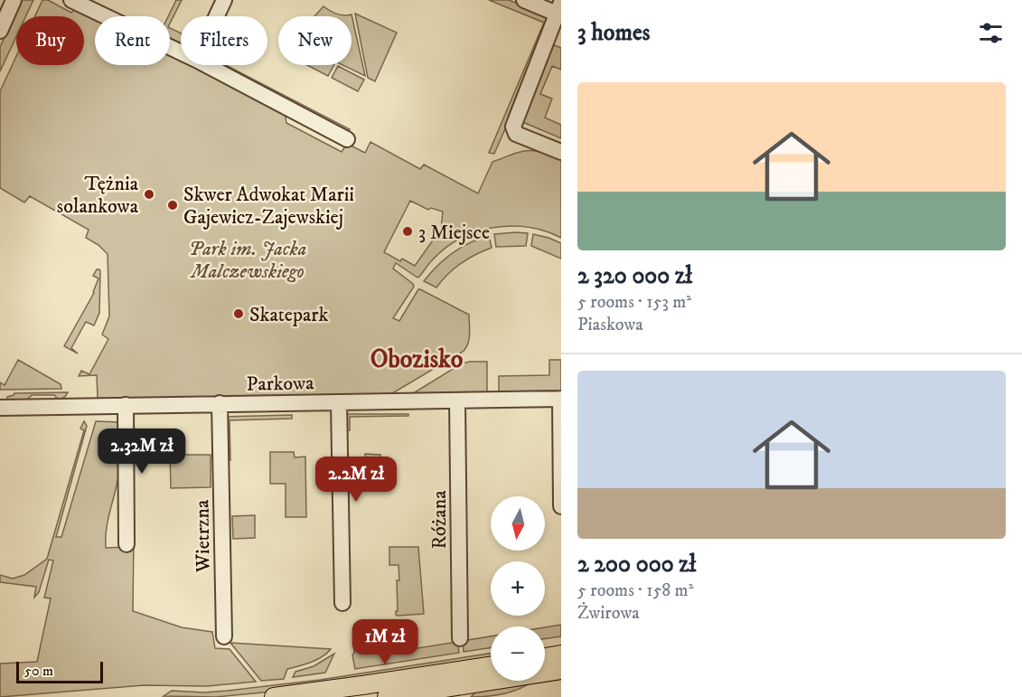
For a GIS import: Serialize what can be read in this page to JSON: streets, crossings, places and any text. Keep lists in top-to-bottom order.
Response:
{
  "streets": {
    "street": ["Parkowa", "Różana", "Wietrzna"]
  },
  "crossings": [
    ["Parkowa", "Różana"],
    ["Parkowa", "Wietrzna"]
  ],
  "districts": ["Obozisko"],
  "parks": ["Park im. Jacka Malczewskiego"],
  "places": [
    "Tężnia solankowa",
    "Skwer Adwokat Marii Gajewicz-Zajewskiej",
    "3 Miejsce",
    "Skatepark"
  ],
  "scale_bar": "50 m",
  "north": "bottom",
  "page": {
    "heading": "3 homes",
    "chip": [
      "Buy",
      "Rent",
      "Filters",
      "New"
    ],
    "list": [
      {
        "name": "2 320 000 zł",
        "note": "5 rooms · 153 m² · Piaskowa"
      },
      {
        "name": "2 200 000 zł",
        "note": "5 rooms · 158 m² · Żwirowa"
      }
    ],
    "price": ["2.32M zł", "2.2M zł", "1M zł"],
    "map_buttons": ["+", "−"],
    "scale": "50 m"
  }
}
